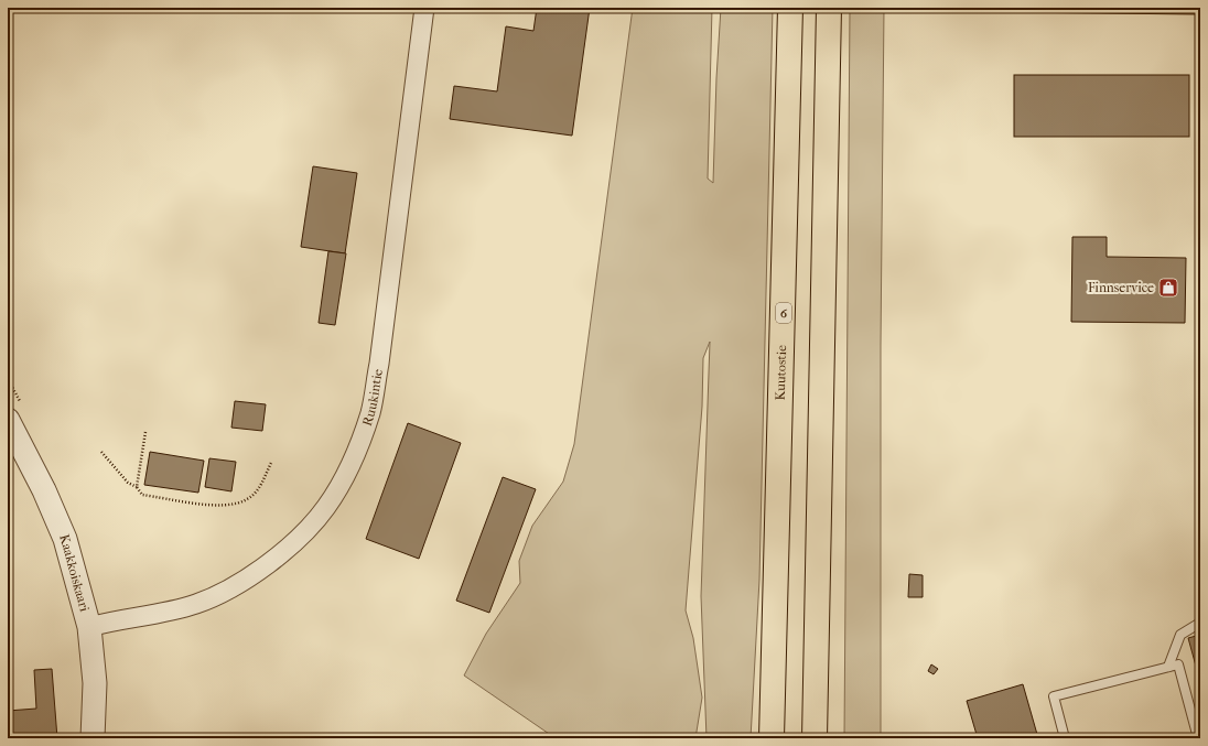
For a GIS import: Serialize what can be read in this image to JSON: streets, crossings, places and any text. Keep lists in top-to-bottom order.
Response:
{
  "streets": {
    "highway": ["6", "Kuutostie"],
    "street": ["Ruukintie", "Kaakkoiskaari"]
  },
  "crossings": [
    ["Ruukintie", "Kaakkoiskaari"]
  ],
  "places": {
    "shop": ["Finnservice"]
  }
}
